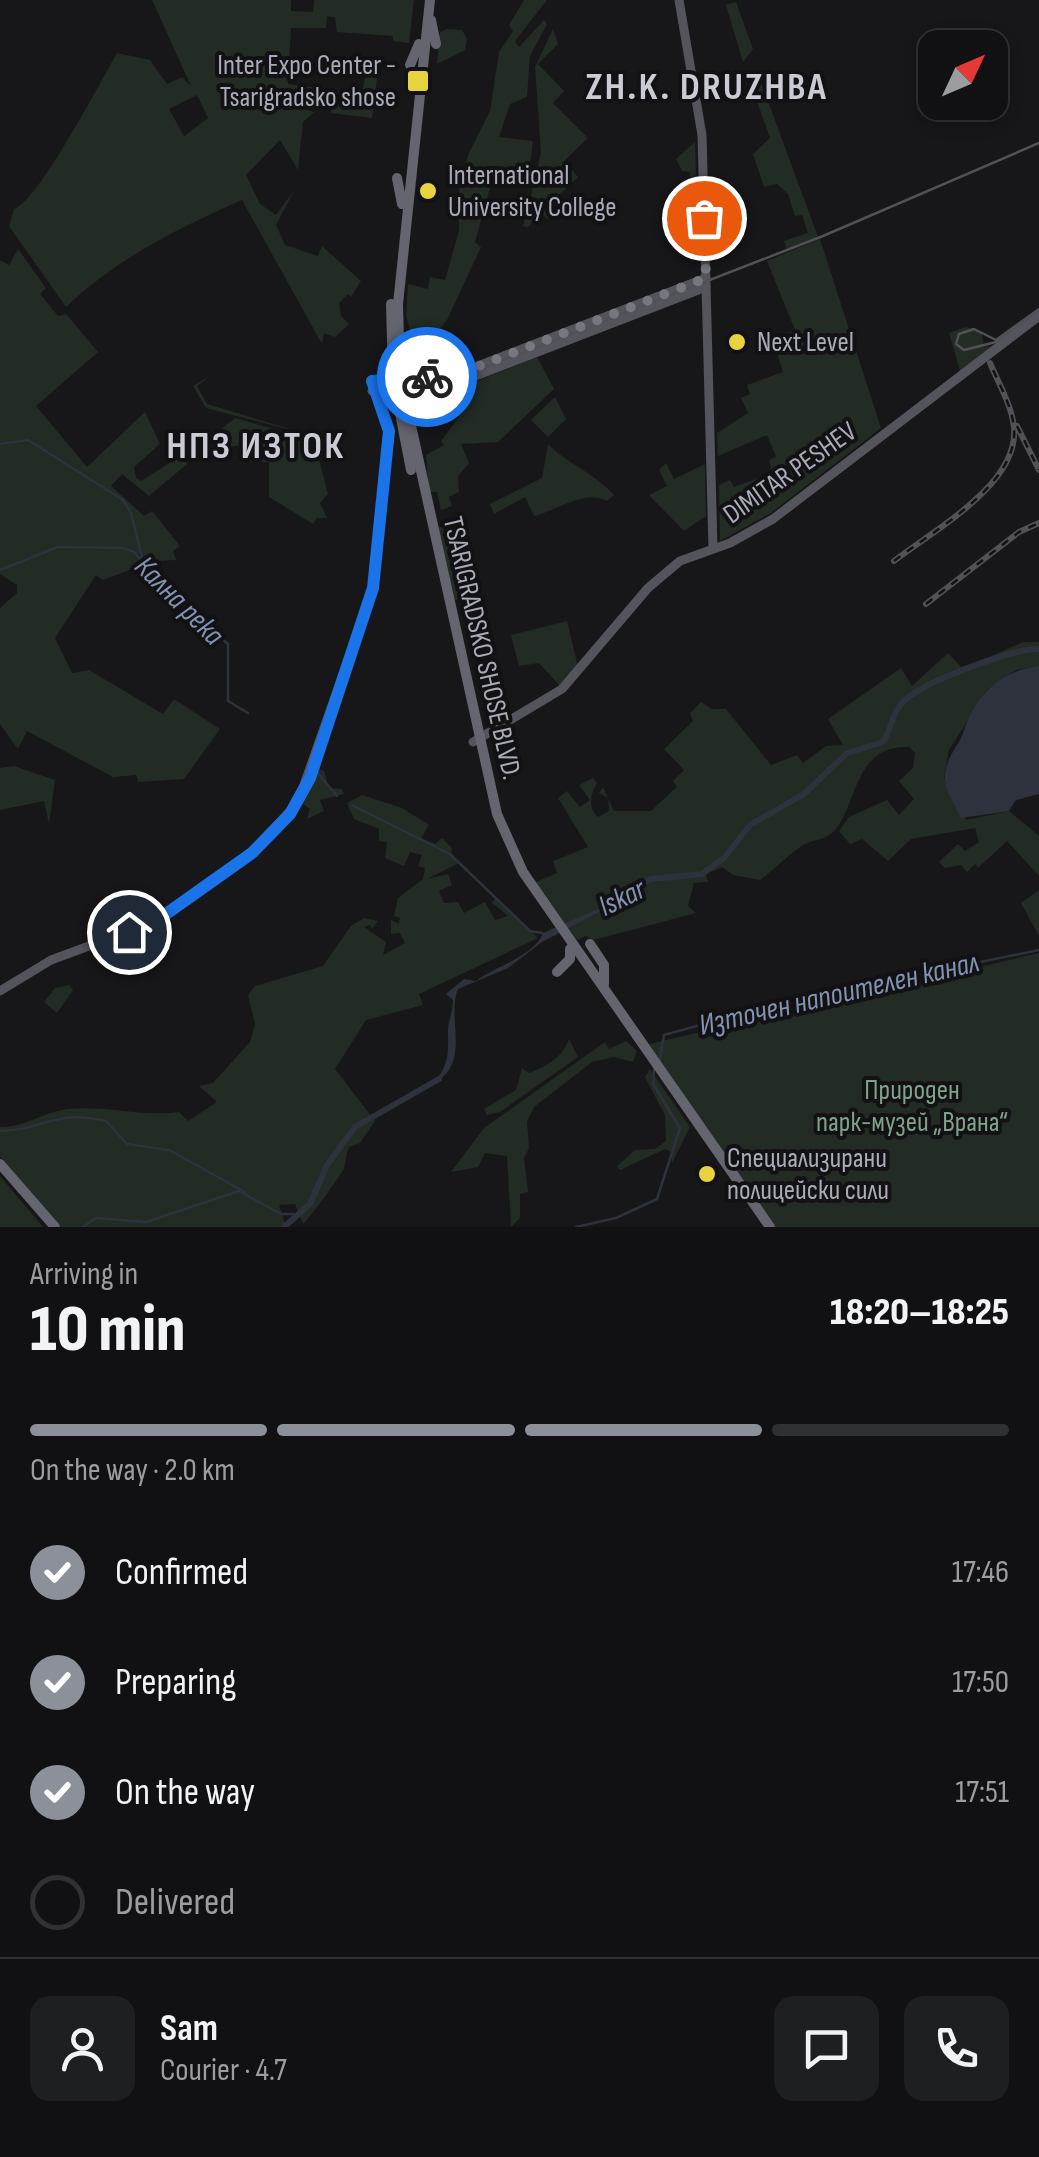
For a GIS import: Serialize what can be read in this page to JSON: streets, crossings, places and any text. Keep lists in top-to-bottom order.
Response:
{
  "streets": {
    "highway": ["TSARIGRADSKO SHOSE BLVD."],
    "main road": ["DIMITAR PESHEV"]
  },
  "crossings": [
    ["DIMITAR PESHEV", "TSARIGRADSKO SHOSE BLVD."]
  ],
  "districts": ["ZH.K. DRUZHBA", "НПЗ ИЗТОК"],
  "water": ["Кална река", "Iskar", "Източен напоителен канал"],
  "parks": ["Природен парк-музей „Врана“"],
  "places": {
    "transit": ["Inter Expo Center - Tsarigradsko shose"],
    "other": ["International University College", "Next Level", "Специализирани полицейски сили"]
  },
  "north": "top right",
  "page": {
    "heading": ["10 min", "Arriving in", "18:20–18:25"],
    "panel": ["Sam", "Courier · 4.7"],
    "bar": "On the way · 2.0 km",
    "list": [
      ["Confirmed", "17:46"],
      ["Preparing", "17:50"],
      ["On the way", "17:51"],
      "Delivered"
    ]
  }
}
